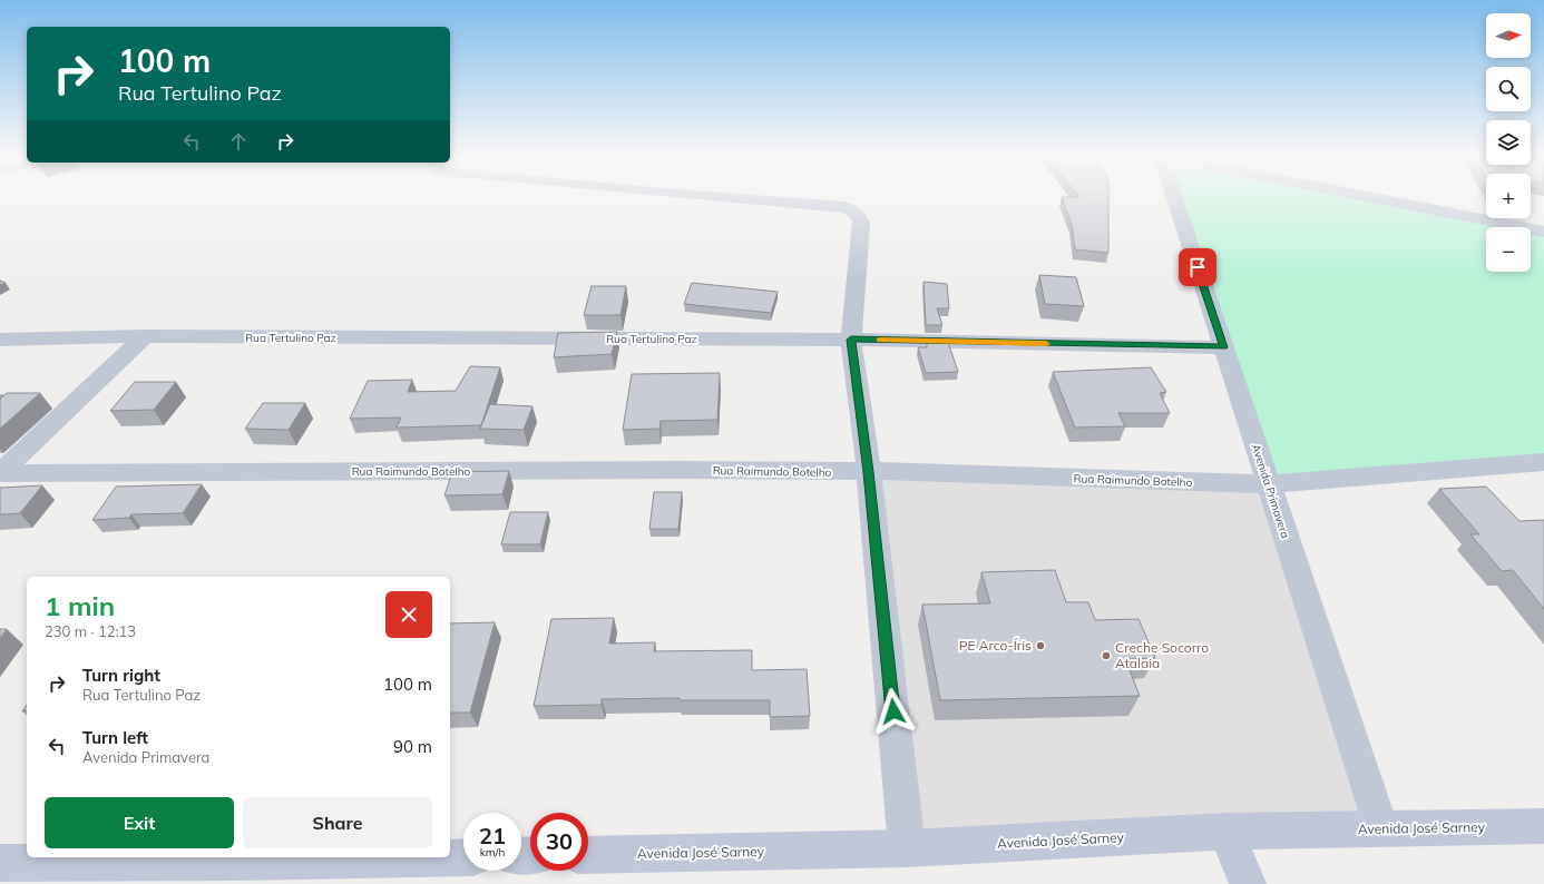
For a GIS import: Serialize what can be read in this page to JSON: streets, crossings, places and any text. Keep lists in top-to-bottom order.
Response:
{
  "streets": {
    "main road": ["Avenida José Sarney"],
    "street": ["Rua Tertulino Paz", "Rua Raimundo Botelho", "Avenida Primavera"]
  },
  "crossings": [
    ["Rua Tertulino Paz", "Avenida Primavera"],
    ["Rua Raimundo Botelho", "Avenida Primavera"],
    ["Avenida Primavera", "Avenida José Sarney"]
  ],
  "places": ["PE Arco-Íris", "Creche Socorro Atalaia"],
  "north": "right",
  "page": {
    "map_buttons": ["+", "−"],
    "turn": ["100 m", "Rua Tertulino Paz"],
    "heading": ["1 min", "230 m · 12:13"],
    "list": [
      {
        "name": "Turn right",
        "note": "Rua Tertulino Paz",
        "value": "100 m"
      },
      {
        "name": "Turn left",
        "note": "Avenida Primavera",
        "value": "90 m"
      }
    ],
    "buttons": ["Exit", "Share"],
    "speed": "21 km/h",
    "limit": "30"
  }
}
